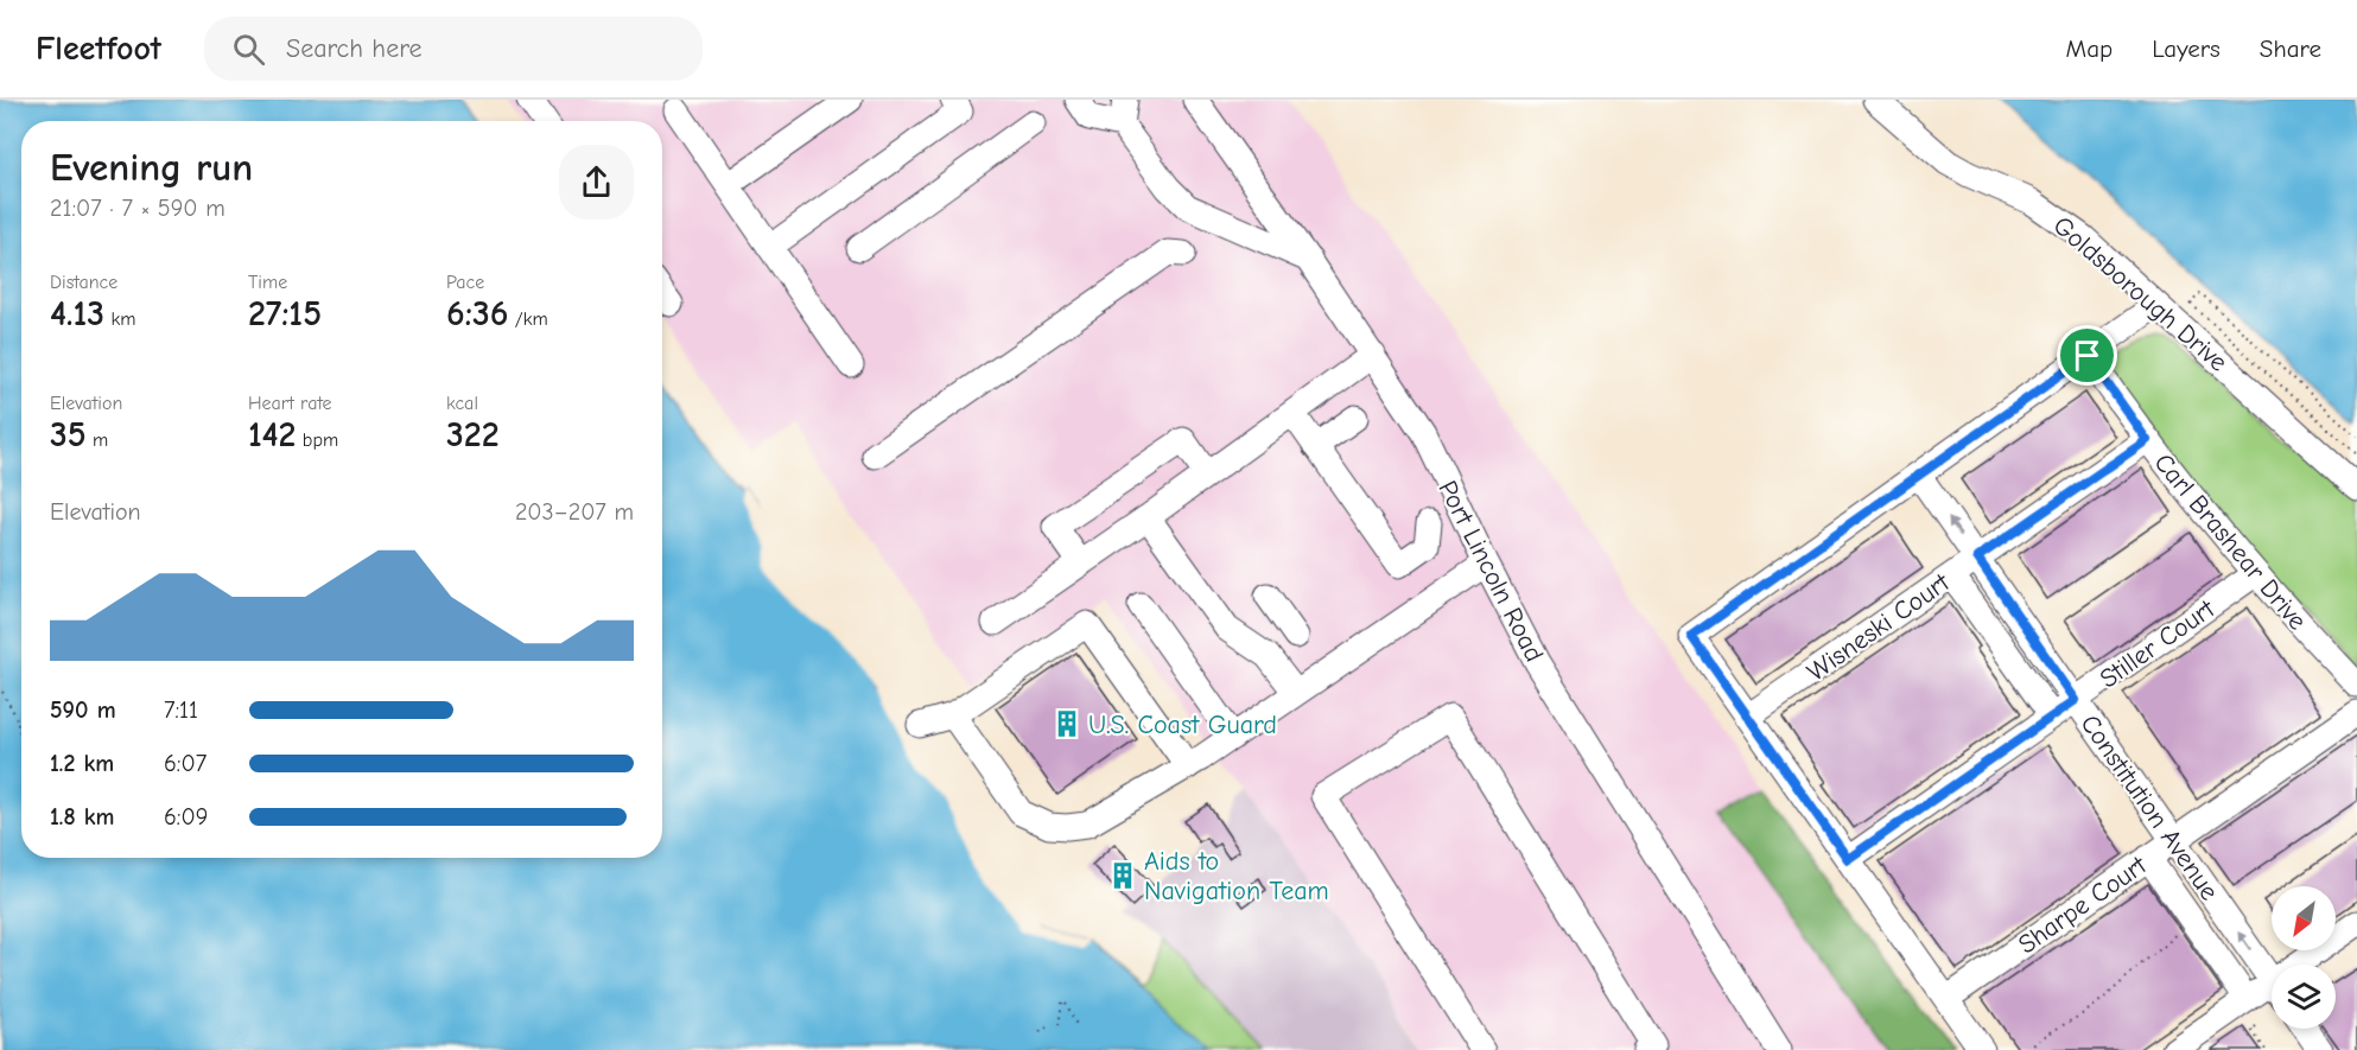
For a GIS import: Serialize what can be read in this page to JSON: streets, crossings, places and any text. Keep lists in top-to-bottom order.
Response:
{
  "streets": {
    "street": [
      "Goldsborough Drive",
      "Carl Brashear Drive",
      "Port Lincoln Road",
      "Wisneski Court",
      "Stiller Court",
      "Constitution Avenue",
      "Sharpe Court"
    ]
  },
  "crossings": [
    ["Carl Brashear Drive", "Wisneski Court"],
    ["Carl Brashear Drive", "Stiller Court"],
    ["Wisneski Court", "Constitution Avenue"],
    ["Stiller Court", "Constitution Avenue"],
    ["Constitution Avenue", "Sharpe Court"]
  ],
  "places": {
    "building": ["U.S. Coast Guard", "Aids to Navigation Team"]
  },
  "north": "bottom left",
  "page": {
    "header": "Fleetfoot",
    "search": "Search here",
    "nav": ["Map", "Layers", "Share"],
    "heading": ["Evening run", "21:07 · 7 × 590 m"],
    "stats": [
      ["Distance", "4.13 km"],
      ["Time", "27:15"],
      ["Pace", "6:36 /km"],
      ["Elevation", "35 m"],
      ["Heart rate", "142 bpm"],
      ["kcal", "322"]
    ],
    "chart": ["Elevation", "203–207 m"],
    "list": [
      {
        "name": "590 m",
        "note": "7:11"
      },
      {
        "name": "1.2 km",
        "note": "6:07"
      },
      {
        "name": "1.8 km",
        "note": "6:09"
      }
    ]
  }
}
